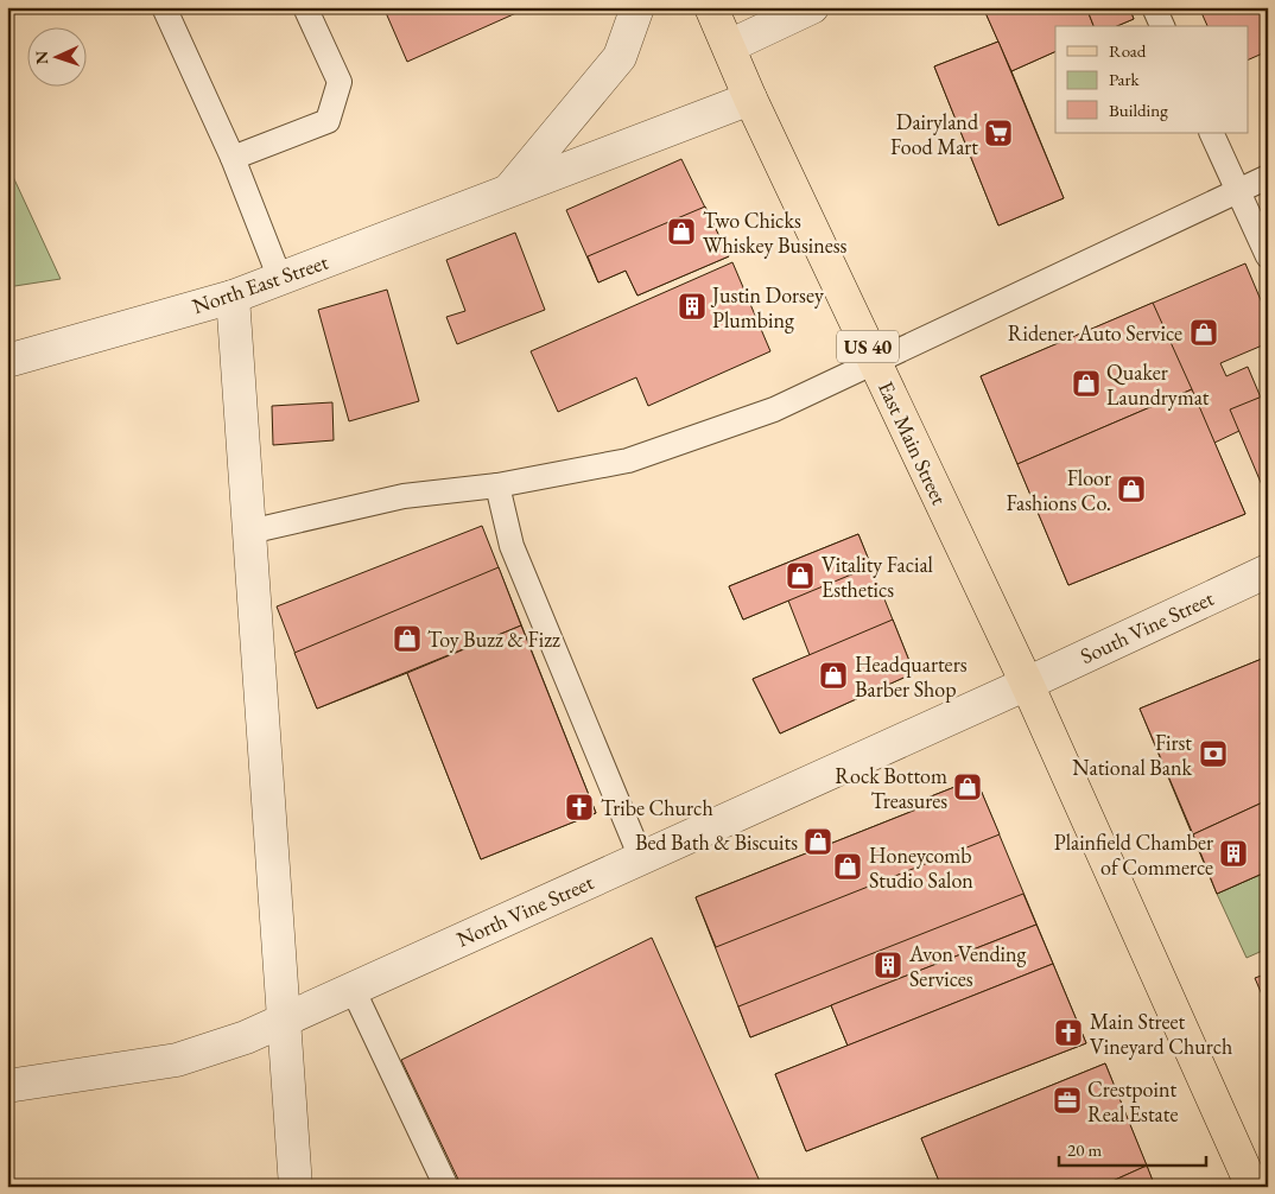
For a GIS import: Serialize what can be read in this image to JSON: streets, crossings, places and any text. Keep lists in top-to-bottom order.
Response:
{
  "streets": {
    "main road": ["US 40", "East Main Street"],
    "street": ["North East Street", "South Vine Street", "North Vine Street"]
  },
  "crossings": [
    ["North East Street", "East Main Street"],
    ["US 40", "East Main Street"],
    ["US 40", "South Vine Street"],
    ["US 40", "North Vine Street"],
    ["East Main Street", "South Vine Street"],
    ["East Main Street", "North Vine Street"],
    ["South Vine Street", "North Vine Street"]
  ],
  "places": {
    "supermarket": ["Dairyland Food Mart"],
    "shop": [
      "Two Chicks Whiskey Business",
      "Ridener Auto Service",
      "Quaker Laundrymat",
      "Floor Fashions Co.",
      "Vitality Facial Esthetics",
      "Toy Buzz & Fizz",
      "Headquarters Barber Shop",
      "Rock Bottom Treasures",
      "Bed Bath & Biscuits",
      "Honeycomb Studio Salon"
    ],
    "building": ["Justin Dorsey Plumbing", "Plainfield Chamber of Commerce", "Avon Vending Services"],
    "bank": ["First National Bank"],
    "church": ["Tribe Church", "Main Street Vineyard Church"],
    "office": ["Crestpoint Real Estate"]
  },
  "legend": ["Road", "Park", "Building"],
  "scale_bar": "20 m",
  "north": "left"
}
